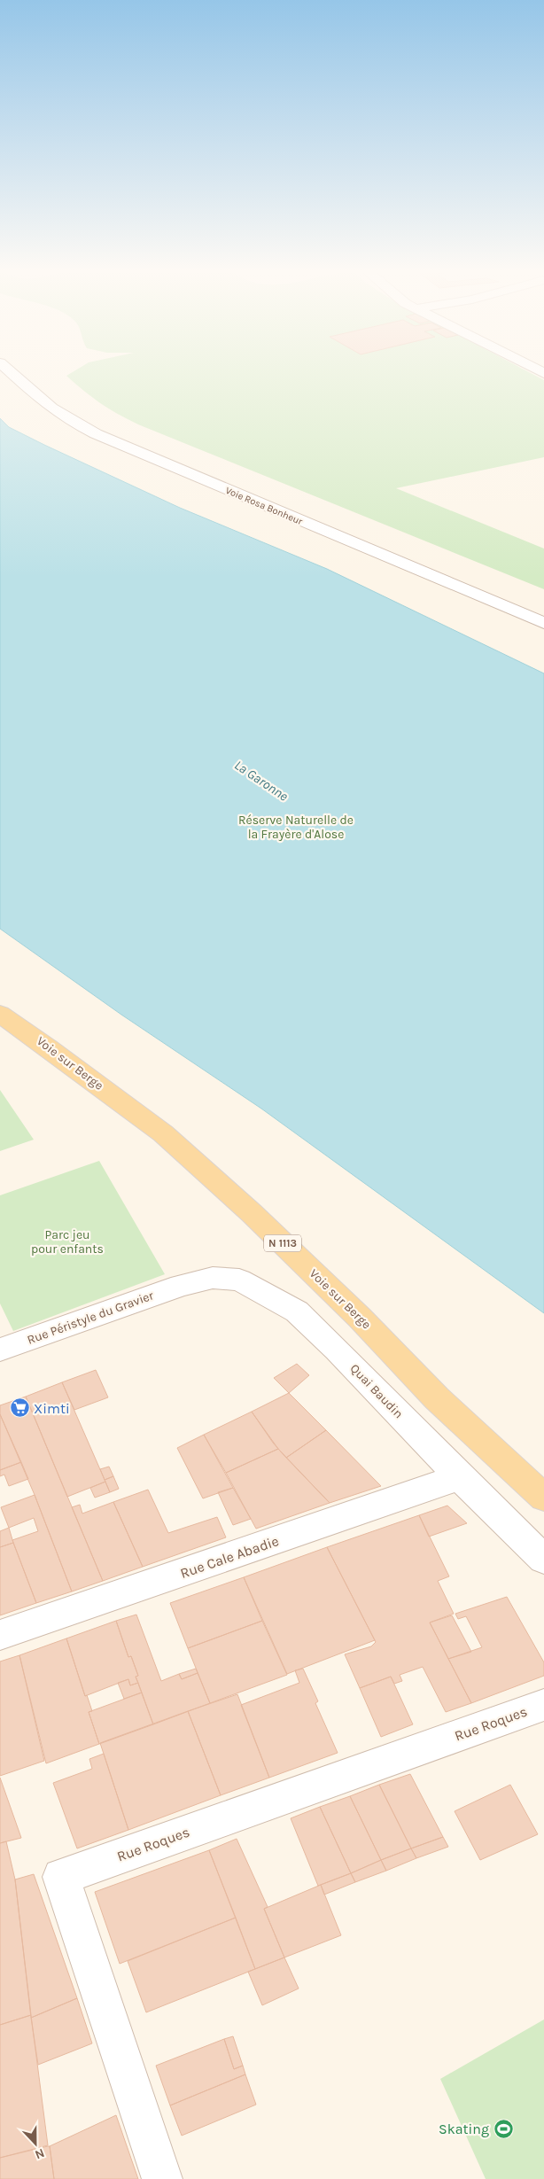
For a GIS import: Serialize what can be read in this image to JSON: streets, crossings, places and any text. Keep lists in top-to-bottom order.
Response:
{
  "streets": {
    "main road": ["Voie sur Berge", "N 1113"],
    "street": [
      "Voie Rosa Bonheur",
      "Rue Péristyle du Gravier",
      "Quai Baudin",
      "Rue Cale Abadie",
      "Rue Roques"
    ]
  },
  "crossings": [
    ["Rue Péristyle du Gravier", "Quai Baudin"],
    ["Quai Baudin", "Rue Cale Abadie"]
  ],
  "water": ["La Garonne"],
  "parks": ["Réserve Naturelle de la Frayère d'Alose", "Parc jeu pour enfants"],
  "places": {
    "supermarket": ["Ximti"],
    "sports": ["Skating"]
  },
  "north": "bottom"
}
